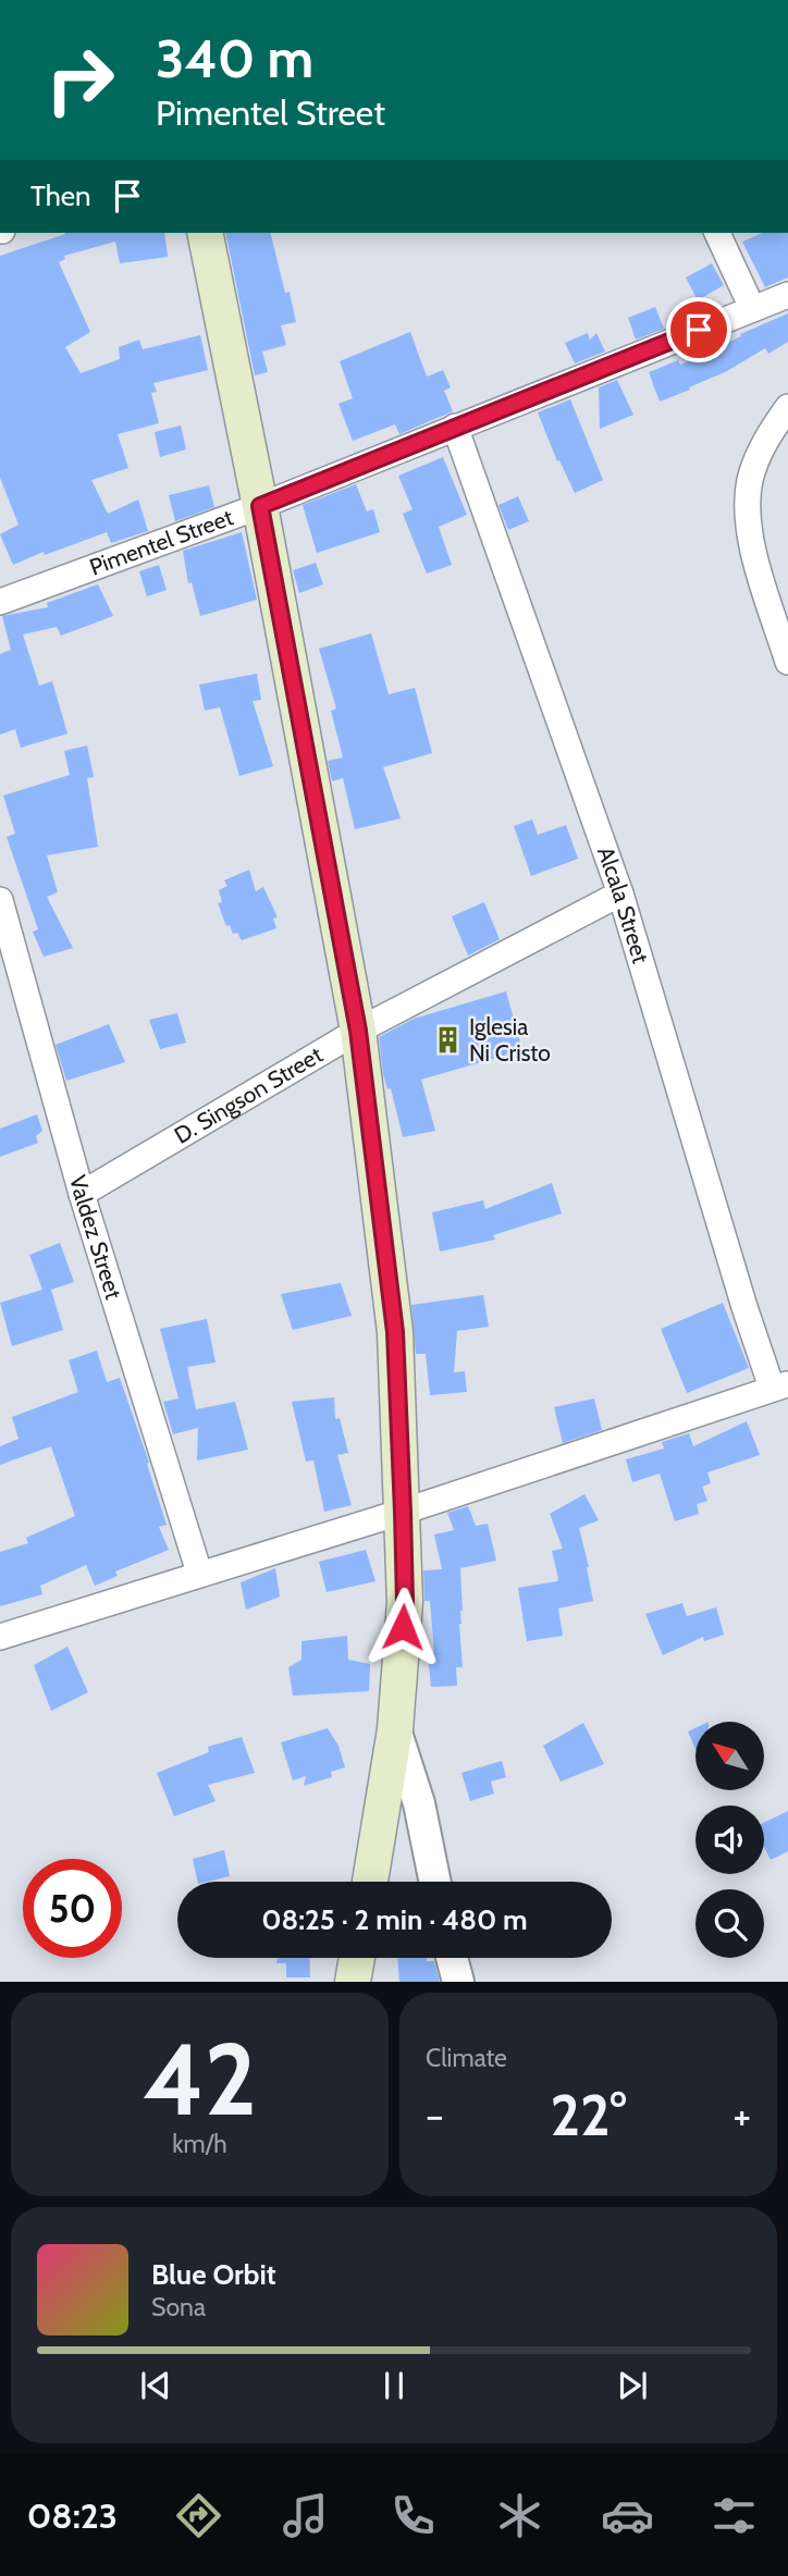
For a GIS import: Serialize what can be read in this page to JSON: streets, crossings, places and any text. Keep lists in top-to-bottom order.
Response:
{
  "streets": {
    "street": [
      "Pimentel Street",
      "Alcala Street",
      "D. Singson Street",
      "Valdez Street"
    ]
  },
  "crossings": [
    ["Pimentel Street", "Alcala Street"],
    ["Alcala Street", "D. Singson Street"],
    ["D. Singson Street", "Valdez Street"]
  ],
  "places": {
    "building": ["Iglesia Ni Cristo"]
  },
  "north": "top left",
  "page": {
    "turn": ["340 m", "Pimentel Street"],
    "then": "Then",
    "limit": "50",
    "trip": "08:25 · 2 min · 480 m",
    "tile": [
      ["42", "km/h"],
      "Climate"
    ],
    "heat": ["−", "22°", "+"],
    "song": ["Blue Orbit", "Sona"],
    "tabs": "08:23"
  }
}
